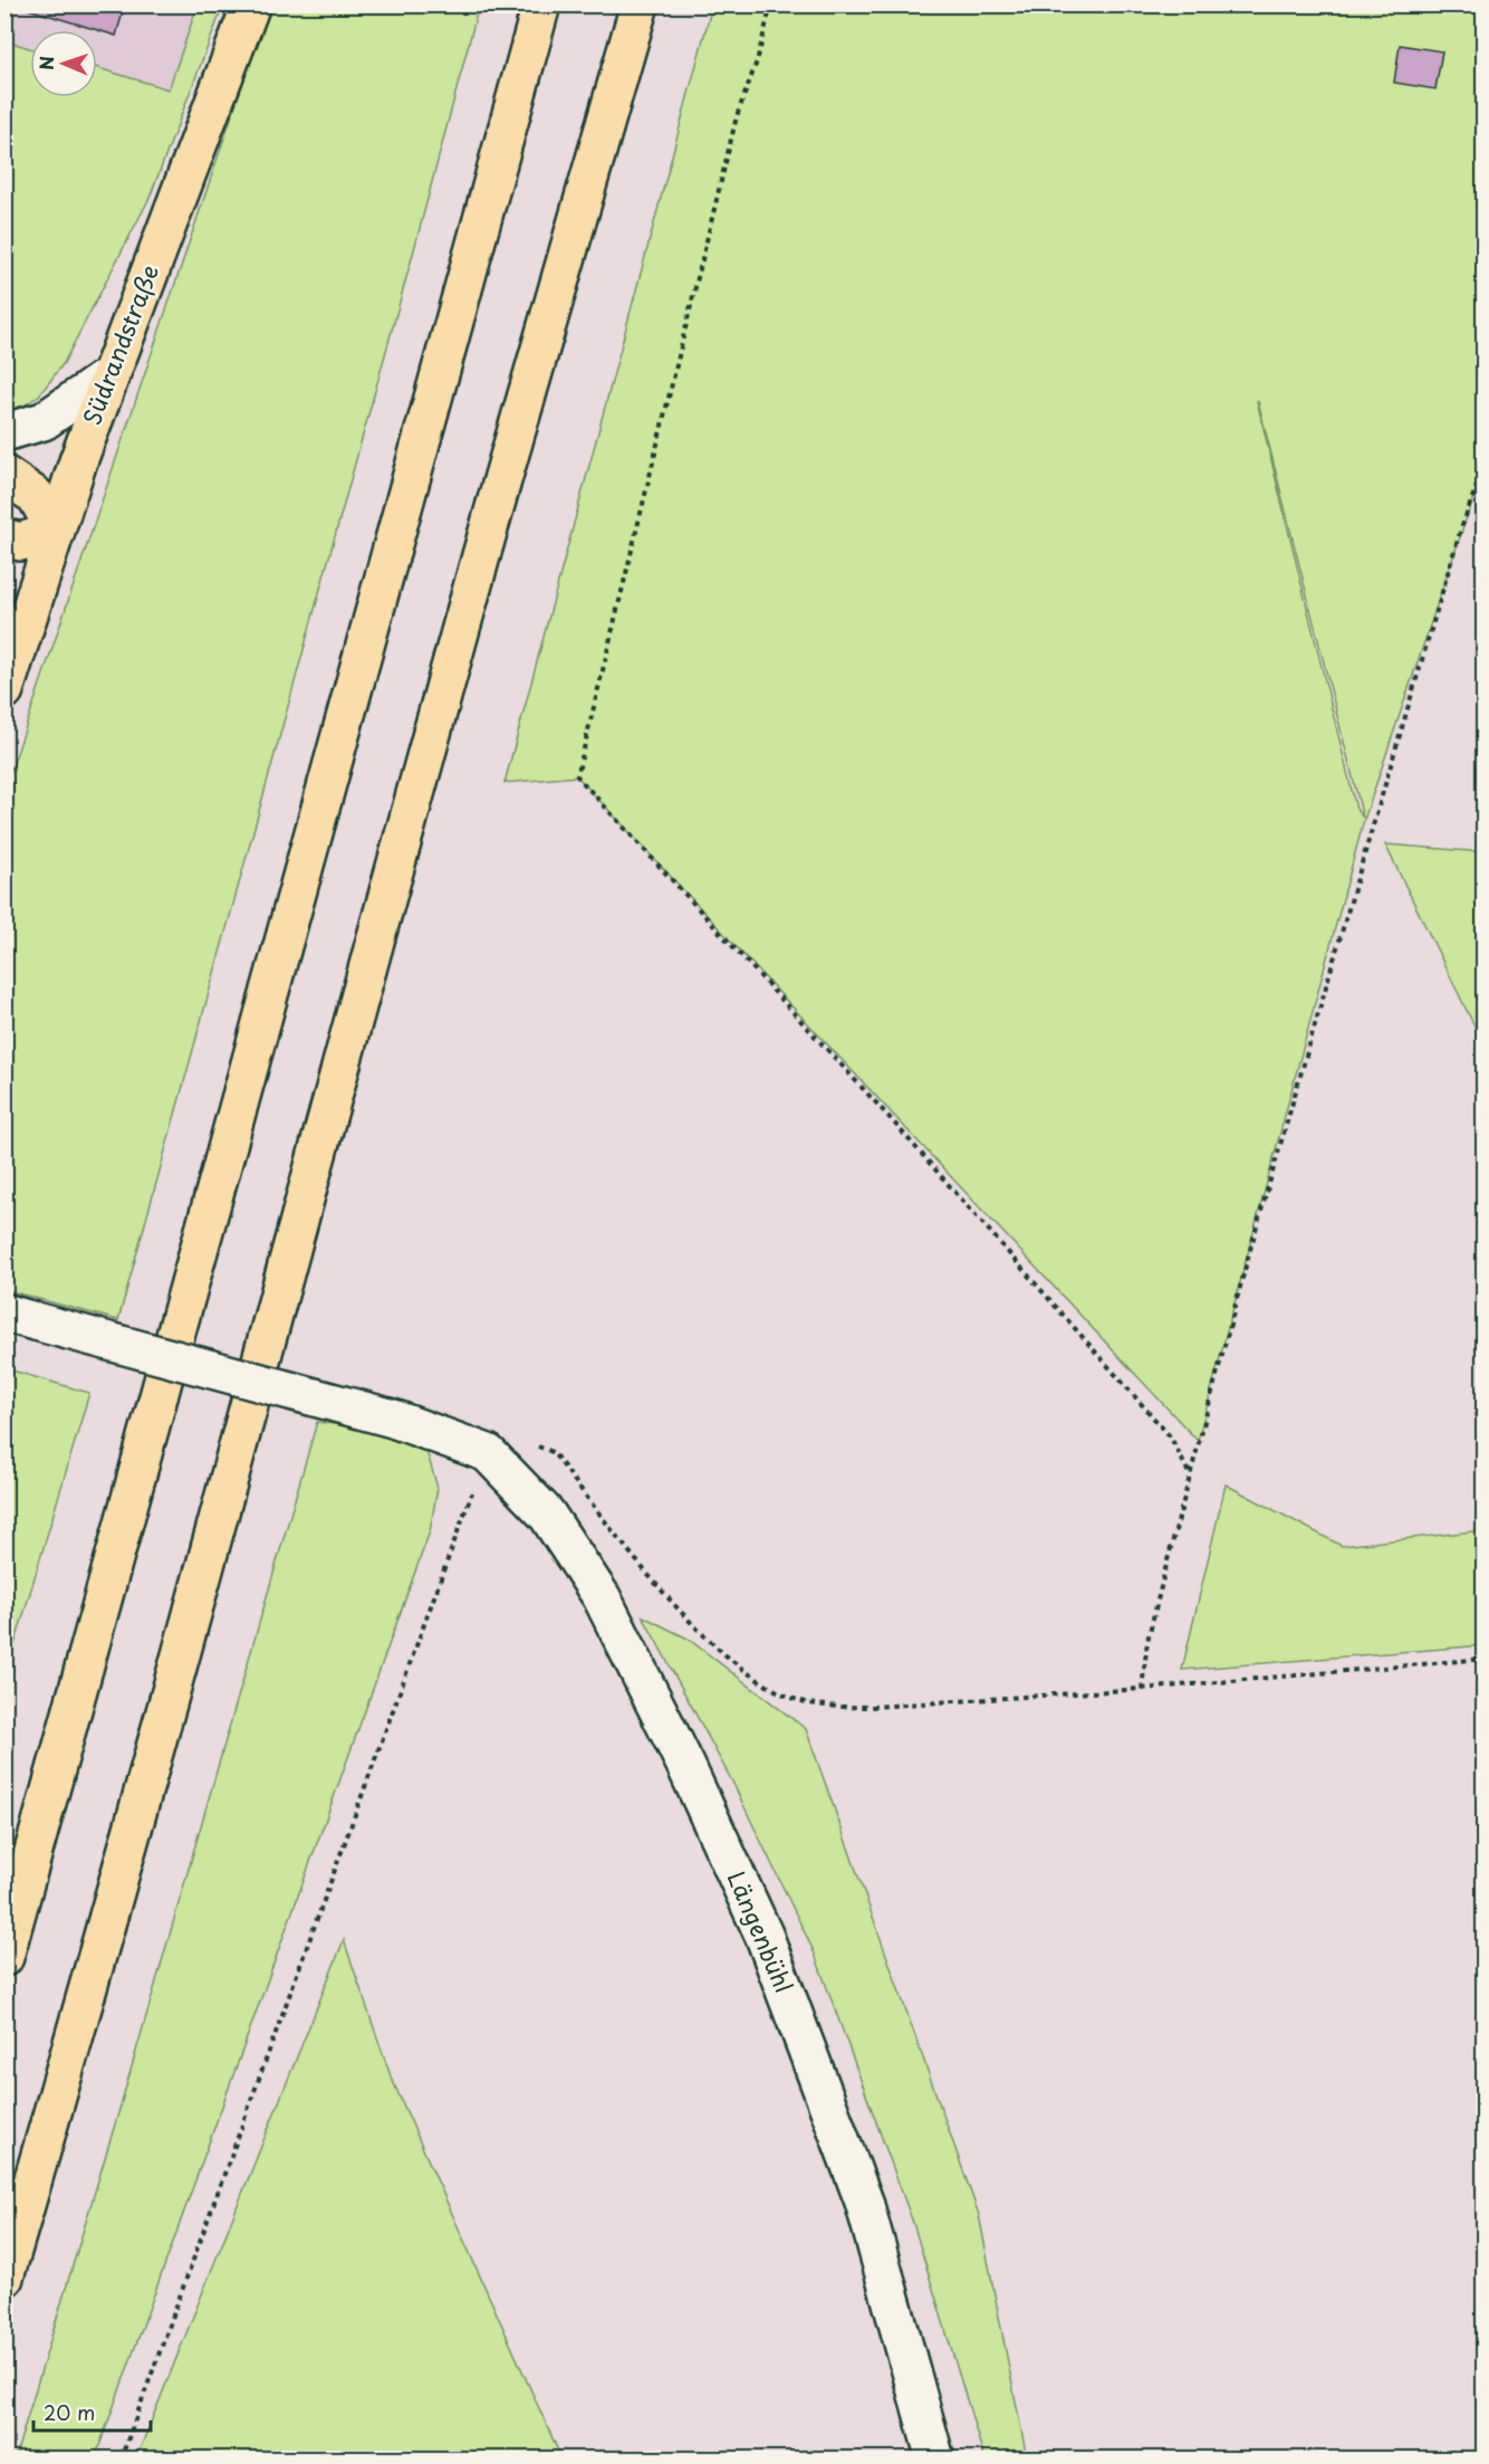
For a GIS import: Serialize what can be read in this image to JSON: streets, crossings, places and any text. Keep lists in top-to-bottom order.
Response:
{
  "streets": {
    "main road": ["Südrandstraße"],
    "street": ["Längenbühl"]
  },
  "scale_bar": "20 m",
  "north": "left"
}
